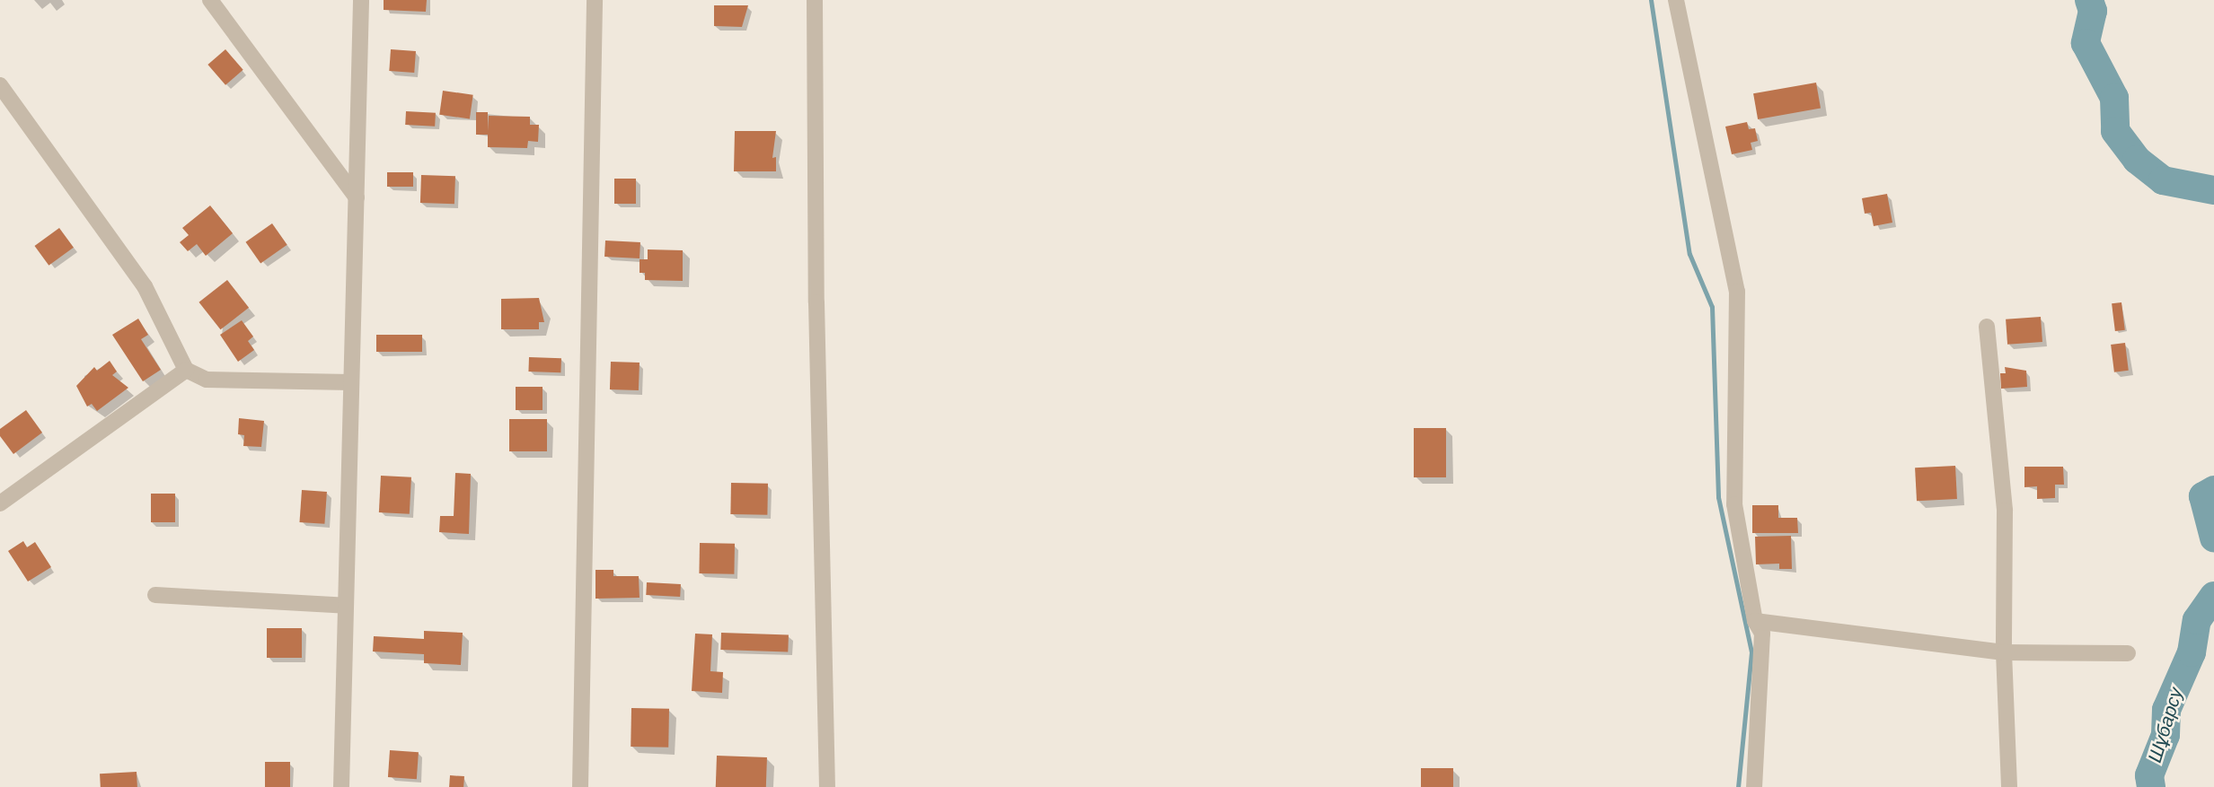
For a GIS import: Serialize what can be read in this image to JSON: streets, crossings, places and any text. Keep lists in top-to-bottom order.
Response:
{
  "water": ["Шұбарсу"]
}
